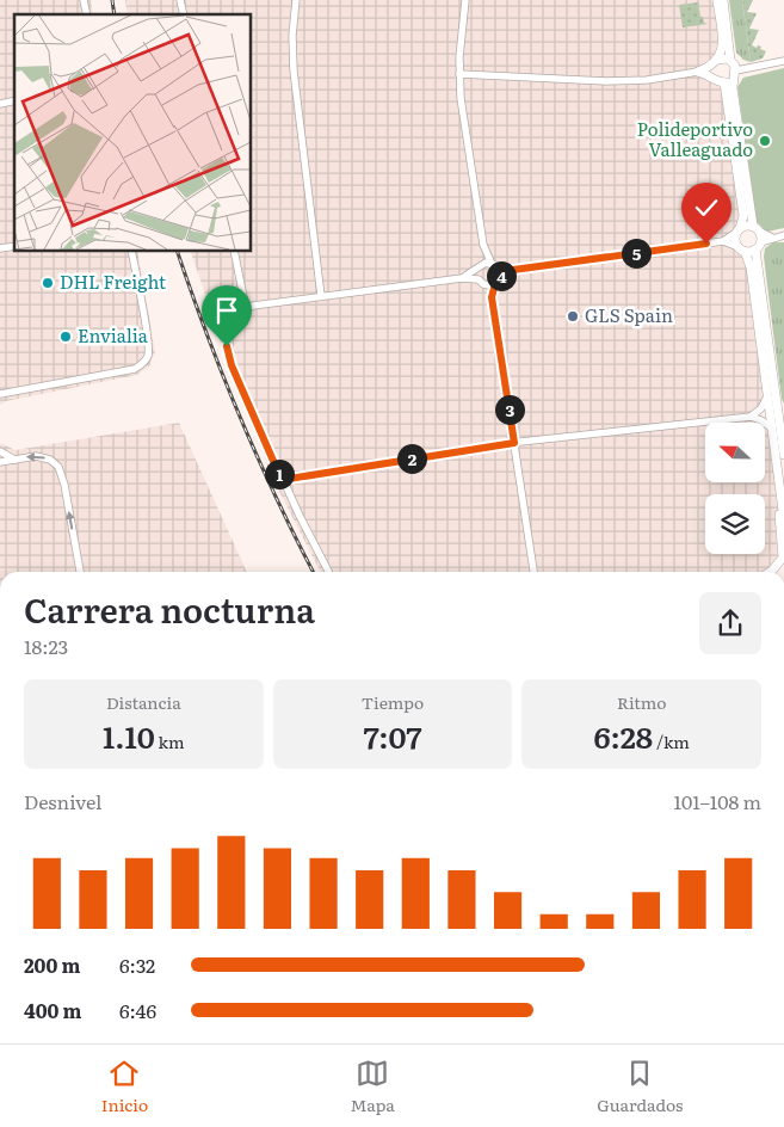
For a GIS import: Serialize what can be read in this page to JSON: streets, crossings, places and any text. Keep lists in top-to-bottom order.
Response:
{
  "places": [
    "Polideportivo Valleaguado",
    "DHL Freight",
    "GLS Spain",
    "Envialia"
  ],
  "north": "left",
  "page": {
    "pins": [
      "5",
      "4",
      "3",
      "2",
      "1"
    ],
    "heading": ["Carrera nocturna", "18:23"],
    "stats": [
      ["Distancia", "1.10 km"],
      ["Tiempo", "7:07"],
      ["Ritmo", "6:28 /km"]
    ],
    "chart": ["Desnivel", "101–108 m"],
    "list": [
      {
        "name": "200 m",
        "note": "6:32"
      },
      {
        "name": "400 m",
        "note": "6:46"
      }
    ],
    "tabs": ["Inicio", "Mapa", "Guardados"]
  }
}
